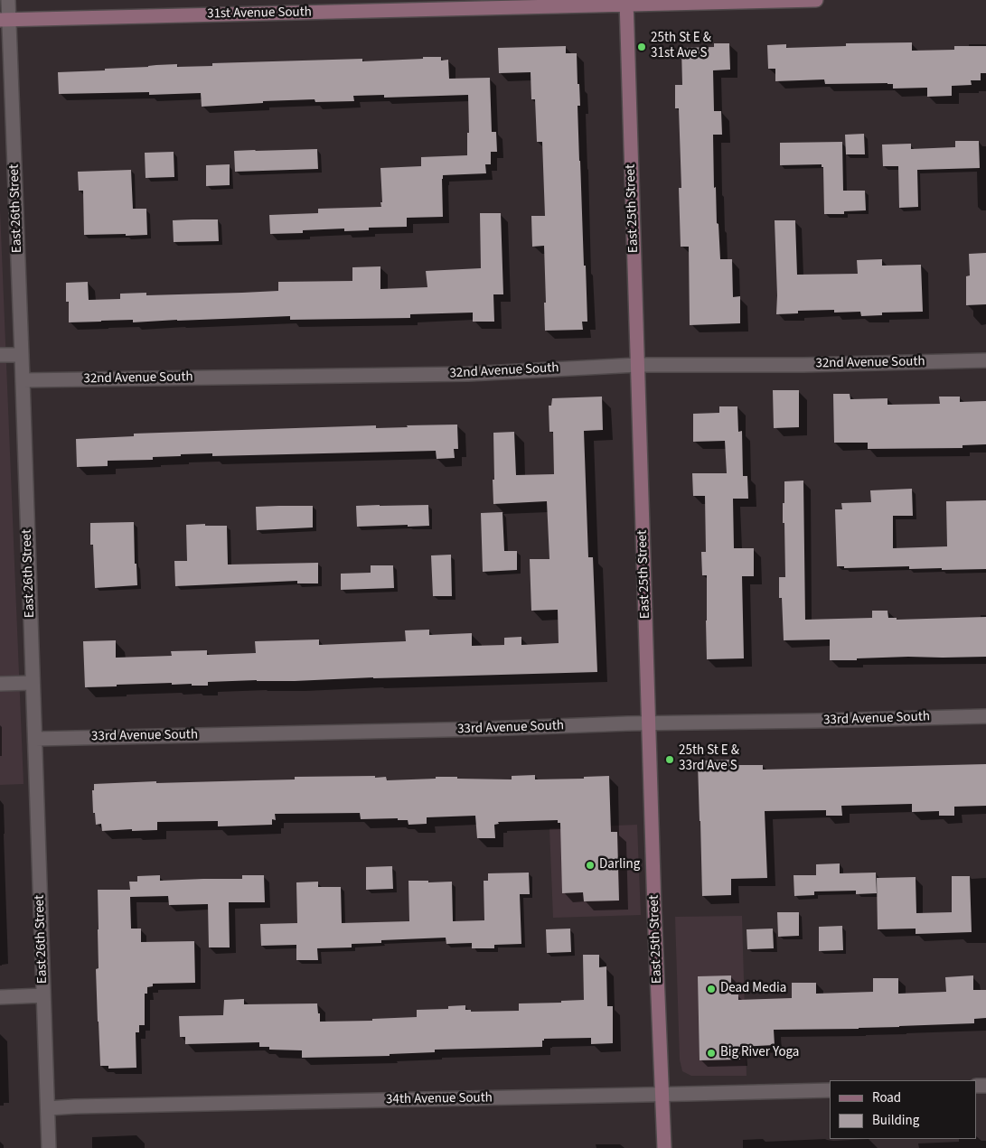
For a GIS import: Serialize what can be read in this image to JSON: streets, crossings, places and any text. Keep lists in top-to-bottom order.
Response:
{
  "streets": {
    "street": [
      "31st Avenue South",
      "East 26th Street",
      "East 25th Street",
      "32nd Avenue South",
      "33rd Avenue South",
      "34th Avenue South"
    ]
  },
  "crossings": [
    ["31st Avenue South", "East 26th Street"],
    ["31st Avenue South", "East 25th Street"],
    ["East 26th Street", "32nd Avenue South"],
    ["East 26th Street", "33rd Avenue South"],
    ["East 26th Street", "34th Avenue South"],
    ["East 25th Street", "32nd Avenue South"],
    ["East 25th Street", "33rd Avenue South"],
    ["East 25th Street", "34th Avenue South"]
  ],
  "places": [
    "25th St E & 31st Ave S",
    "25th St E & 33rd Ave S",
    "Darling",
    "Dead Media",
    "Big River Yoga"
  ],
  "legend": ["Road", "Building"]
}
